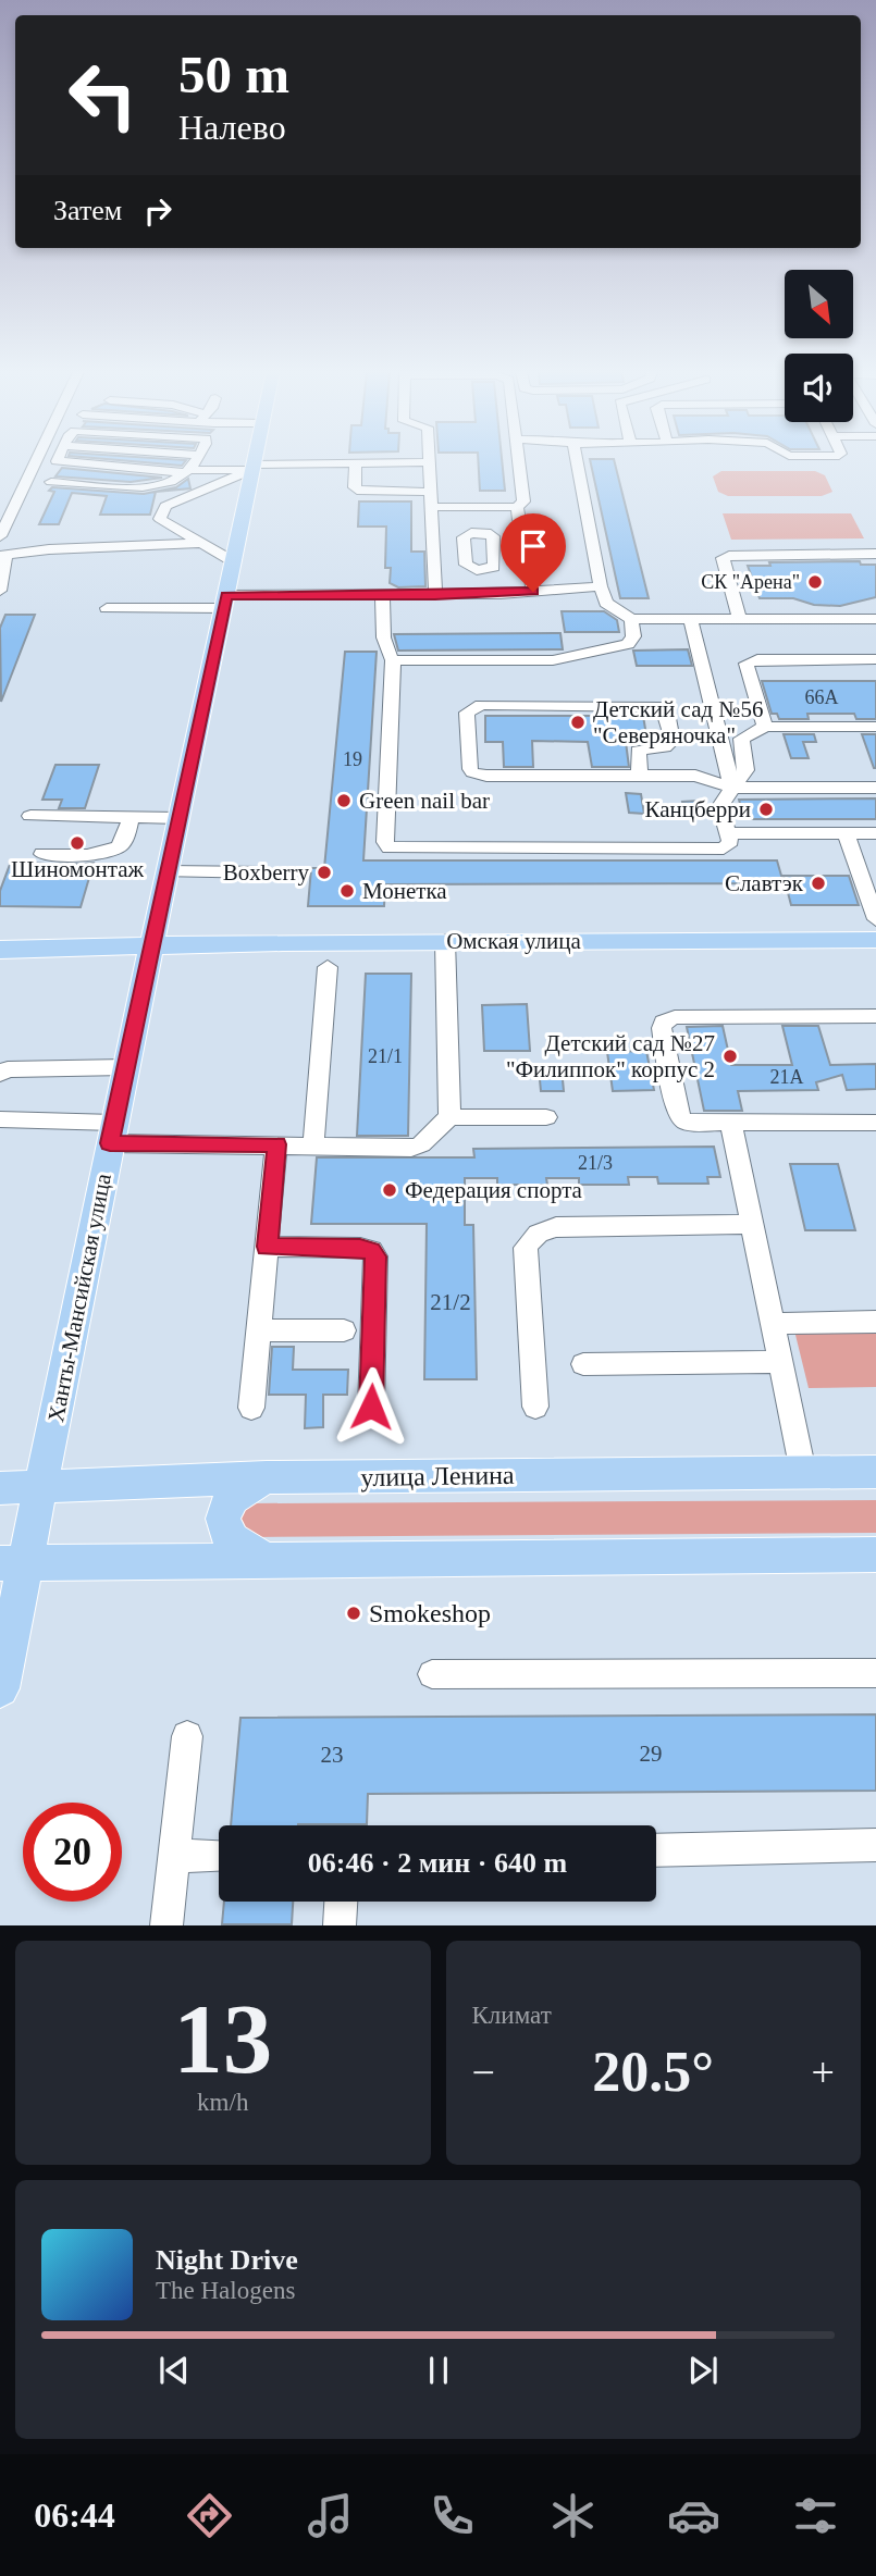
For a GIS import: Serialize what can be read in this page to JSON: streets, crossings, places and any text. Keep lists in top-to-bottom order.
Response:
{
  "streets": {
    "main road": ["Омская улица", "Ханты-Мансийская улица", "улица Ленина"]
  },
  "crossings": [
    ["Омская улица", "Ханты-Мансийская улица"],
    ["Ханты-Мансийская улица", "улица Ленина"]
  ],
  "places": [
    "СК \"Арена\"",
    "Детский сад №56 \"Северяночка\"",
    "Green nail bar",
    "Канцберри",
    "Шиномонтаж",
    "Boxberry",
    "Славтэк",
    "Монетка",
    "Детский сад №27 \"Филиппок\" корпус 2",
    "Федерация спорта",
    "Smokeshop"
  ],
  "house_numbers": [
    "66А",
    "19",
    "21/1",
    "21А",
    "21/3",
    "21/2",
    "29",
    "23"
  ],
  "north": "bottom right",
  "page": {
    "turn": ["50 m", "Налево"],
    "then": "Затем",
    "limit": "20",
    "trip": "06:46 · 2 мин · 640 m",
    "tile": [
      ["13", "km/h"],
      "Климат"
    ],
    "heat": ["−", "20.5°", "+"],
    "song": ["Night Drive", "The Halogens"],
    "tabs": "06:44"
  }
}
